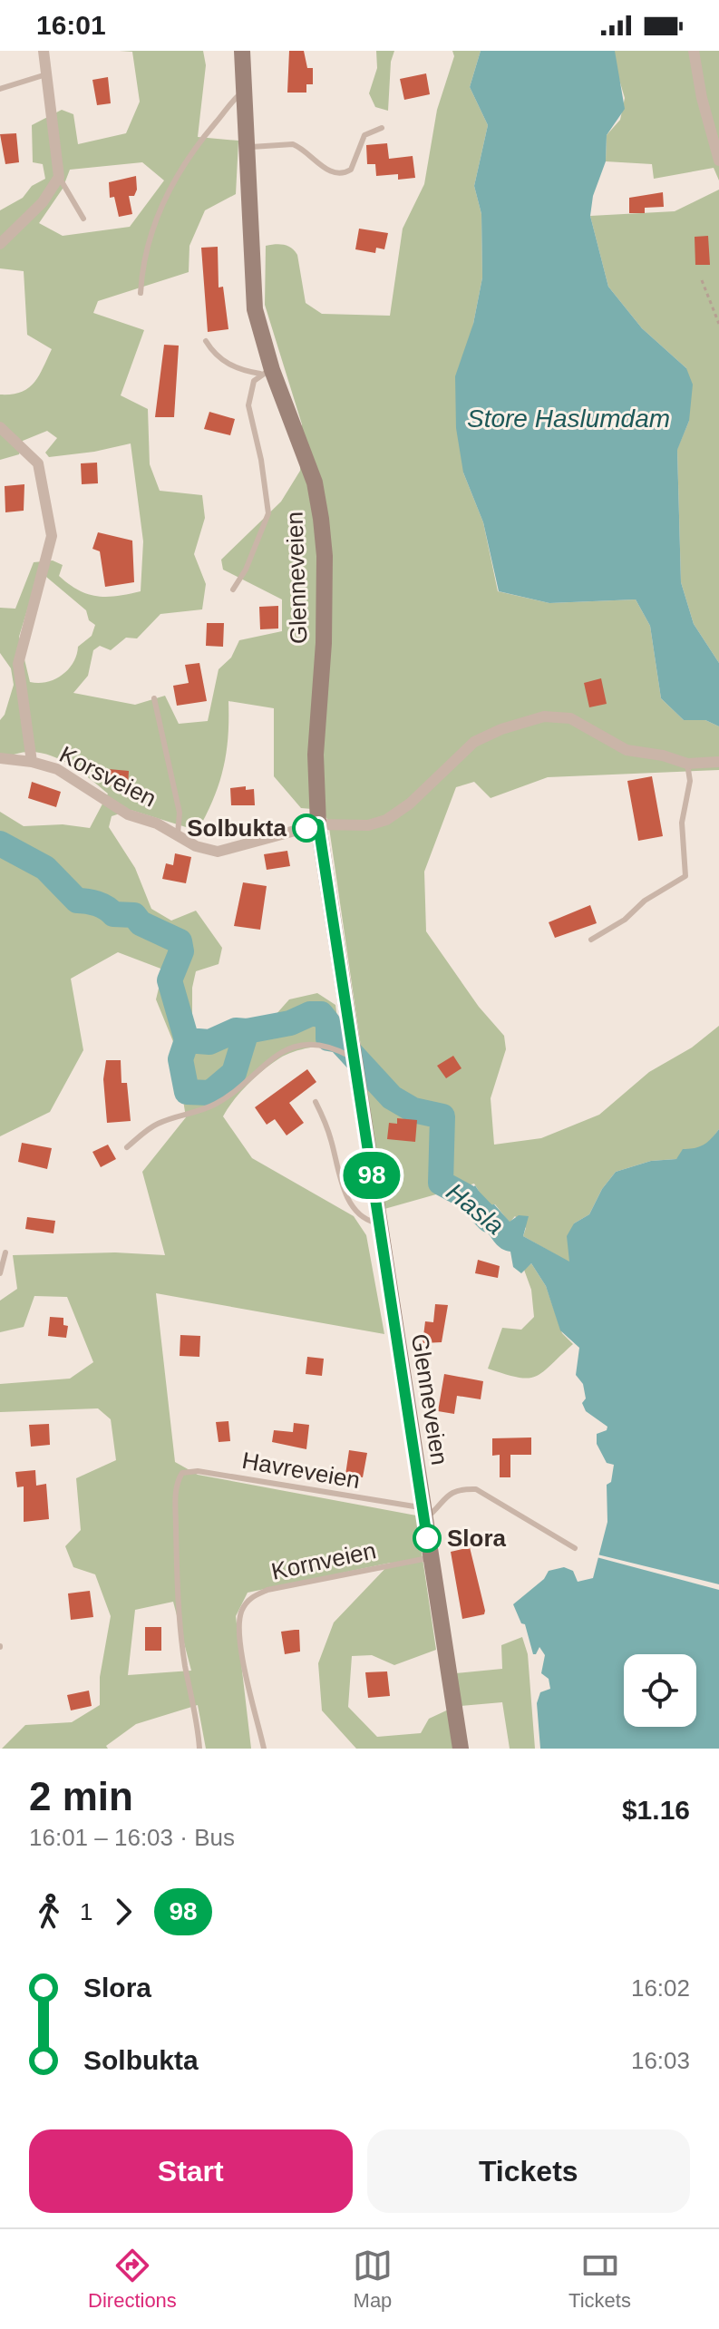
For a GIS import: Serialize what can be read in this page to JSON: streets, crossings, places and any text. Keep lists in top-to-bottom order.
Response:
{
  "streets": {
    "main road": ["Glenneveien"],
    "street": ["Korsveien"],
    "lane": ["Havreveien", "Kornveien"]
  },
  "crossings": [
    ["Glenneveien", "Korsveien"],
    ["Glenneveien", "Havreveien"],
    ["Glenneveien", "Kornveien"]
  ],
  "water": ["Store Haslumdam", "Hasla"],
  "places": ["Solbukta", "Slora"],
  "lines": ["bus line 98"],
  "page": {
    "status": "16:01",
    "on_map": "98",
    "heading": ["2 min", "16:01 – 16:03 · Bus", "$1.16"],
    "legs": ["1", "98"],
    "list": [
      {
        "name": "Slora",
        "value": "16:02"
      },
      {
        "name": "Solbukta",
        "value": "16:03"
      }
    ],
    "buttons": ["Start", "Tickets"],
    "tabs": ["Directions", "Map", "Tickets"]
  }
}
